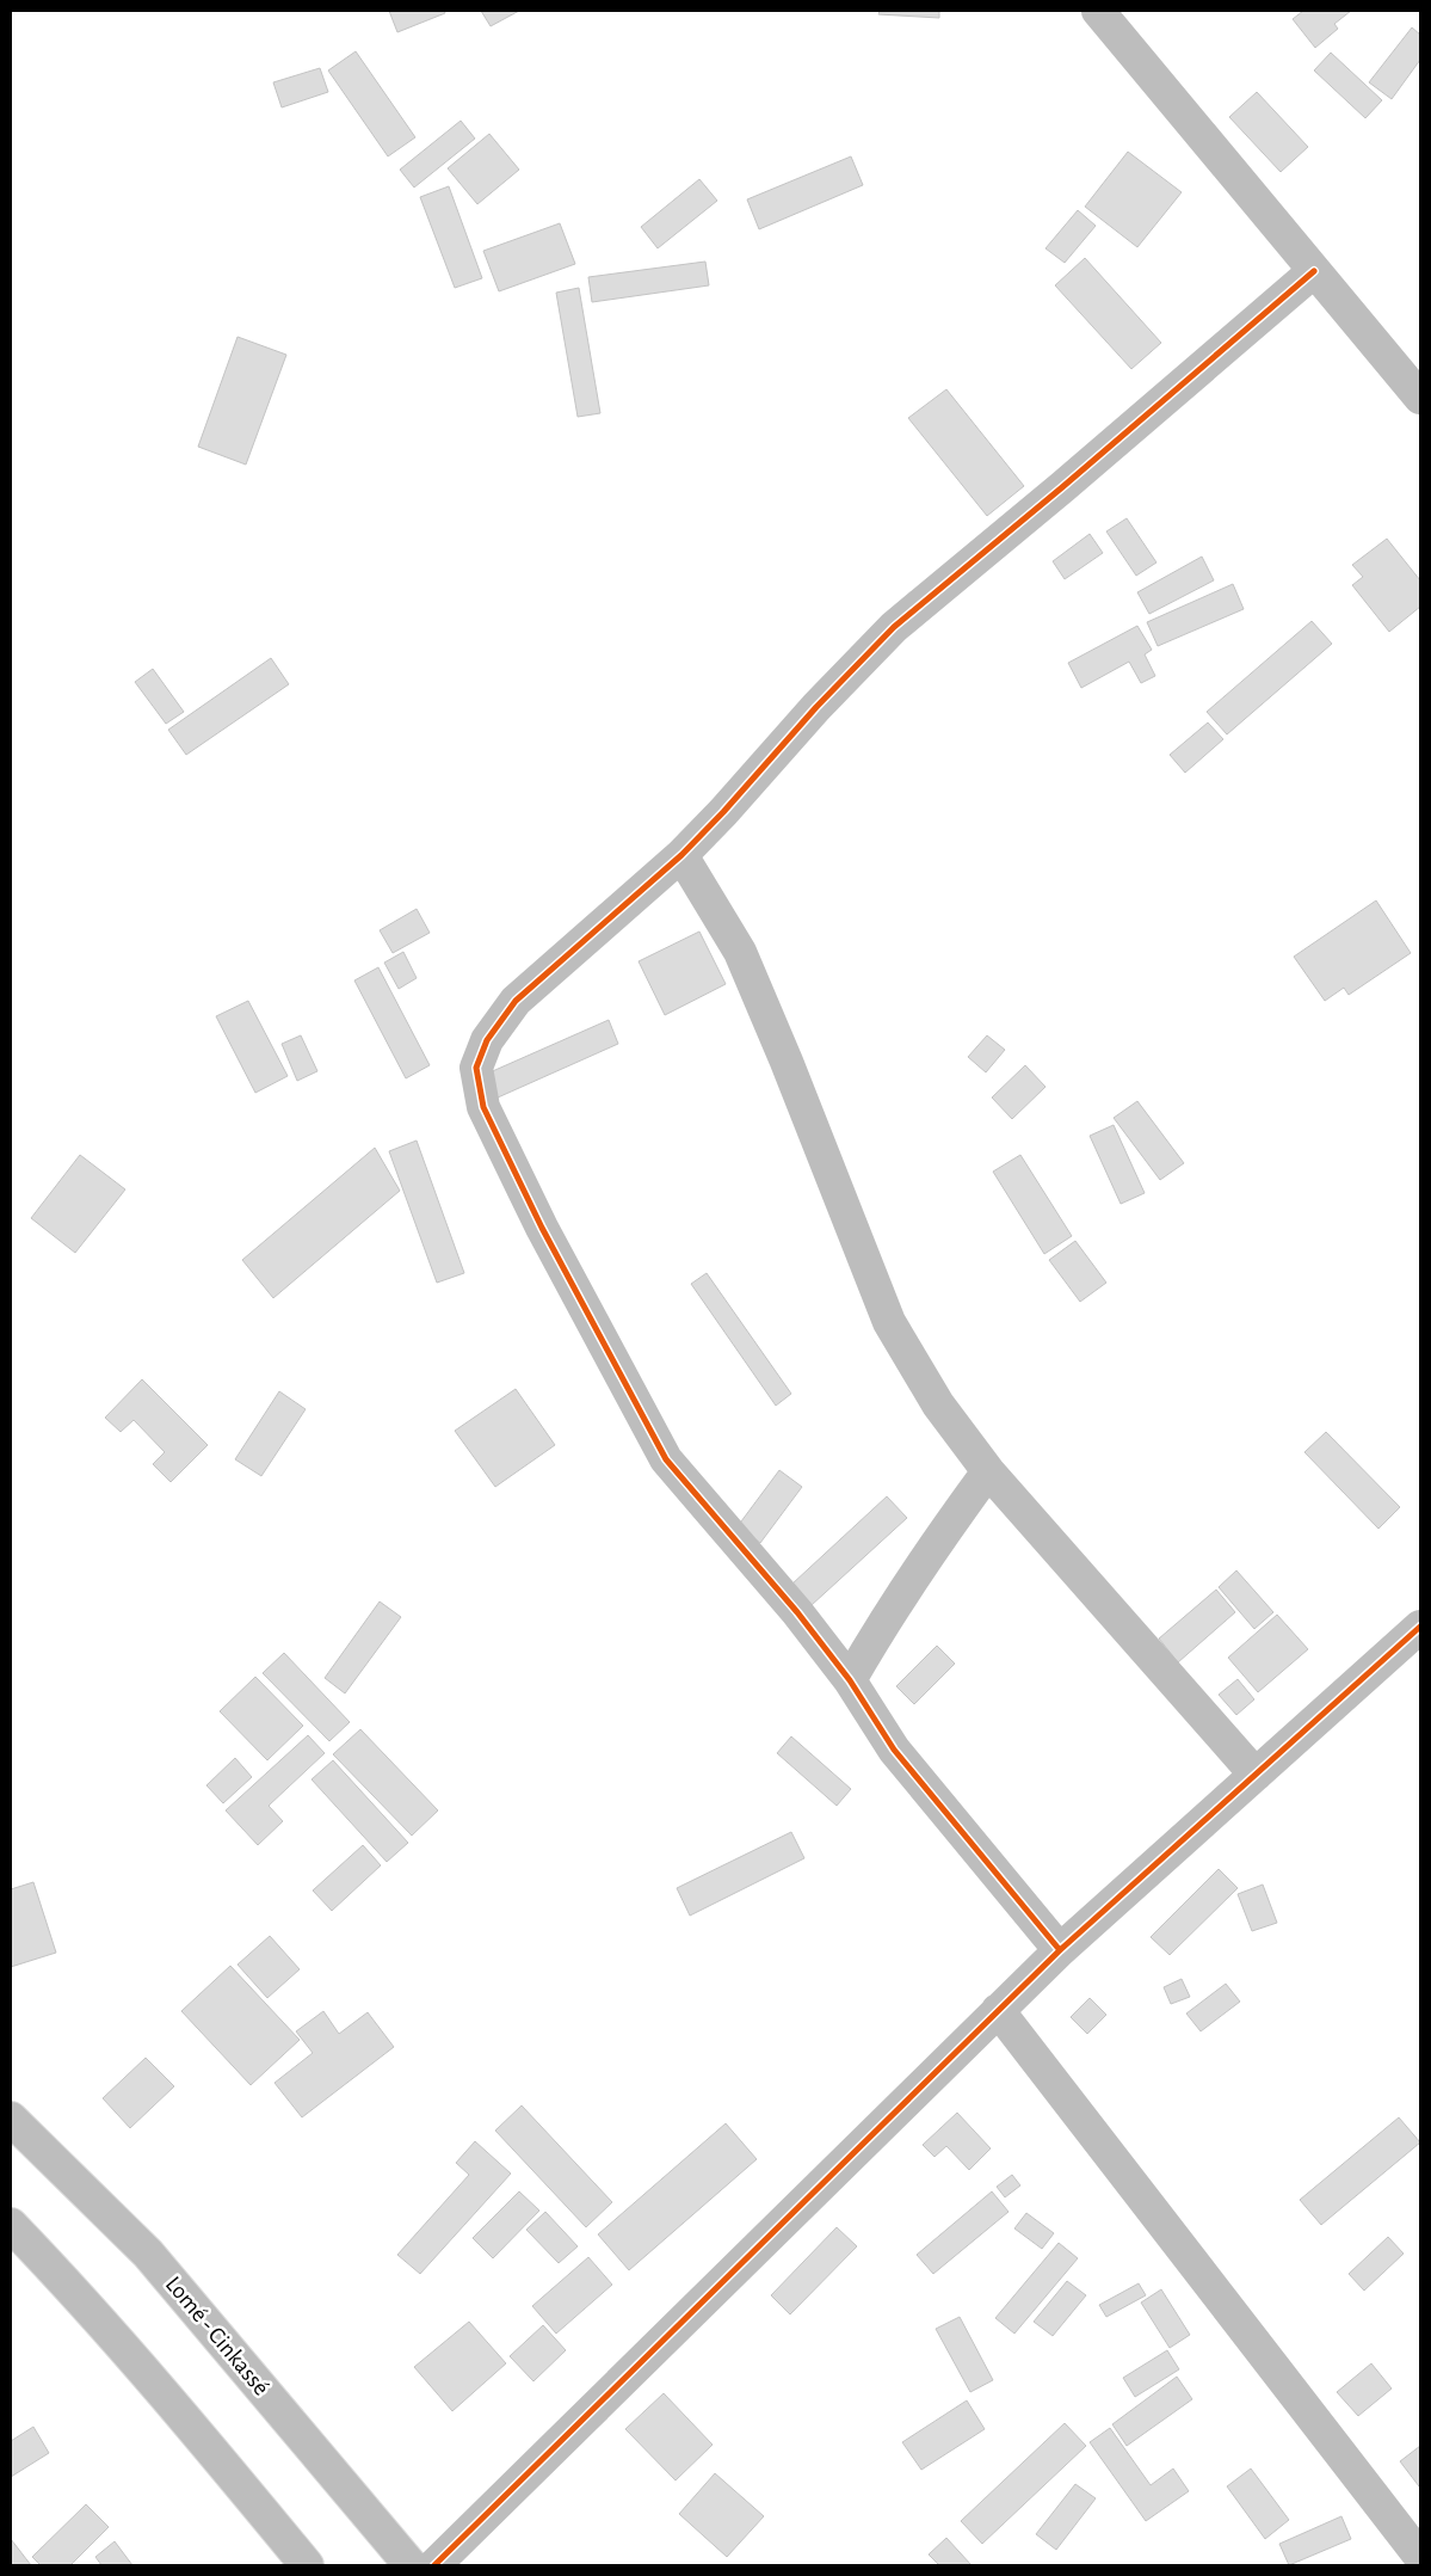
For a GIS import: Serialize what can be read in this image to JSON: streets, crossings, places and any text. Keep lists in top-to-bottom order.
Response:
{
  "streets": {
    "main road": ["Lomé - Cinkassé"]
  }
}
